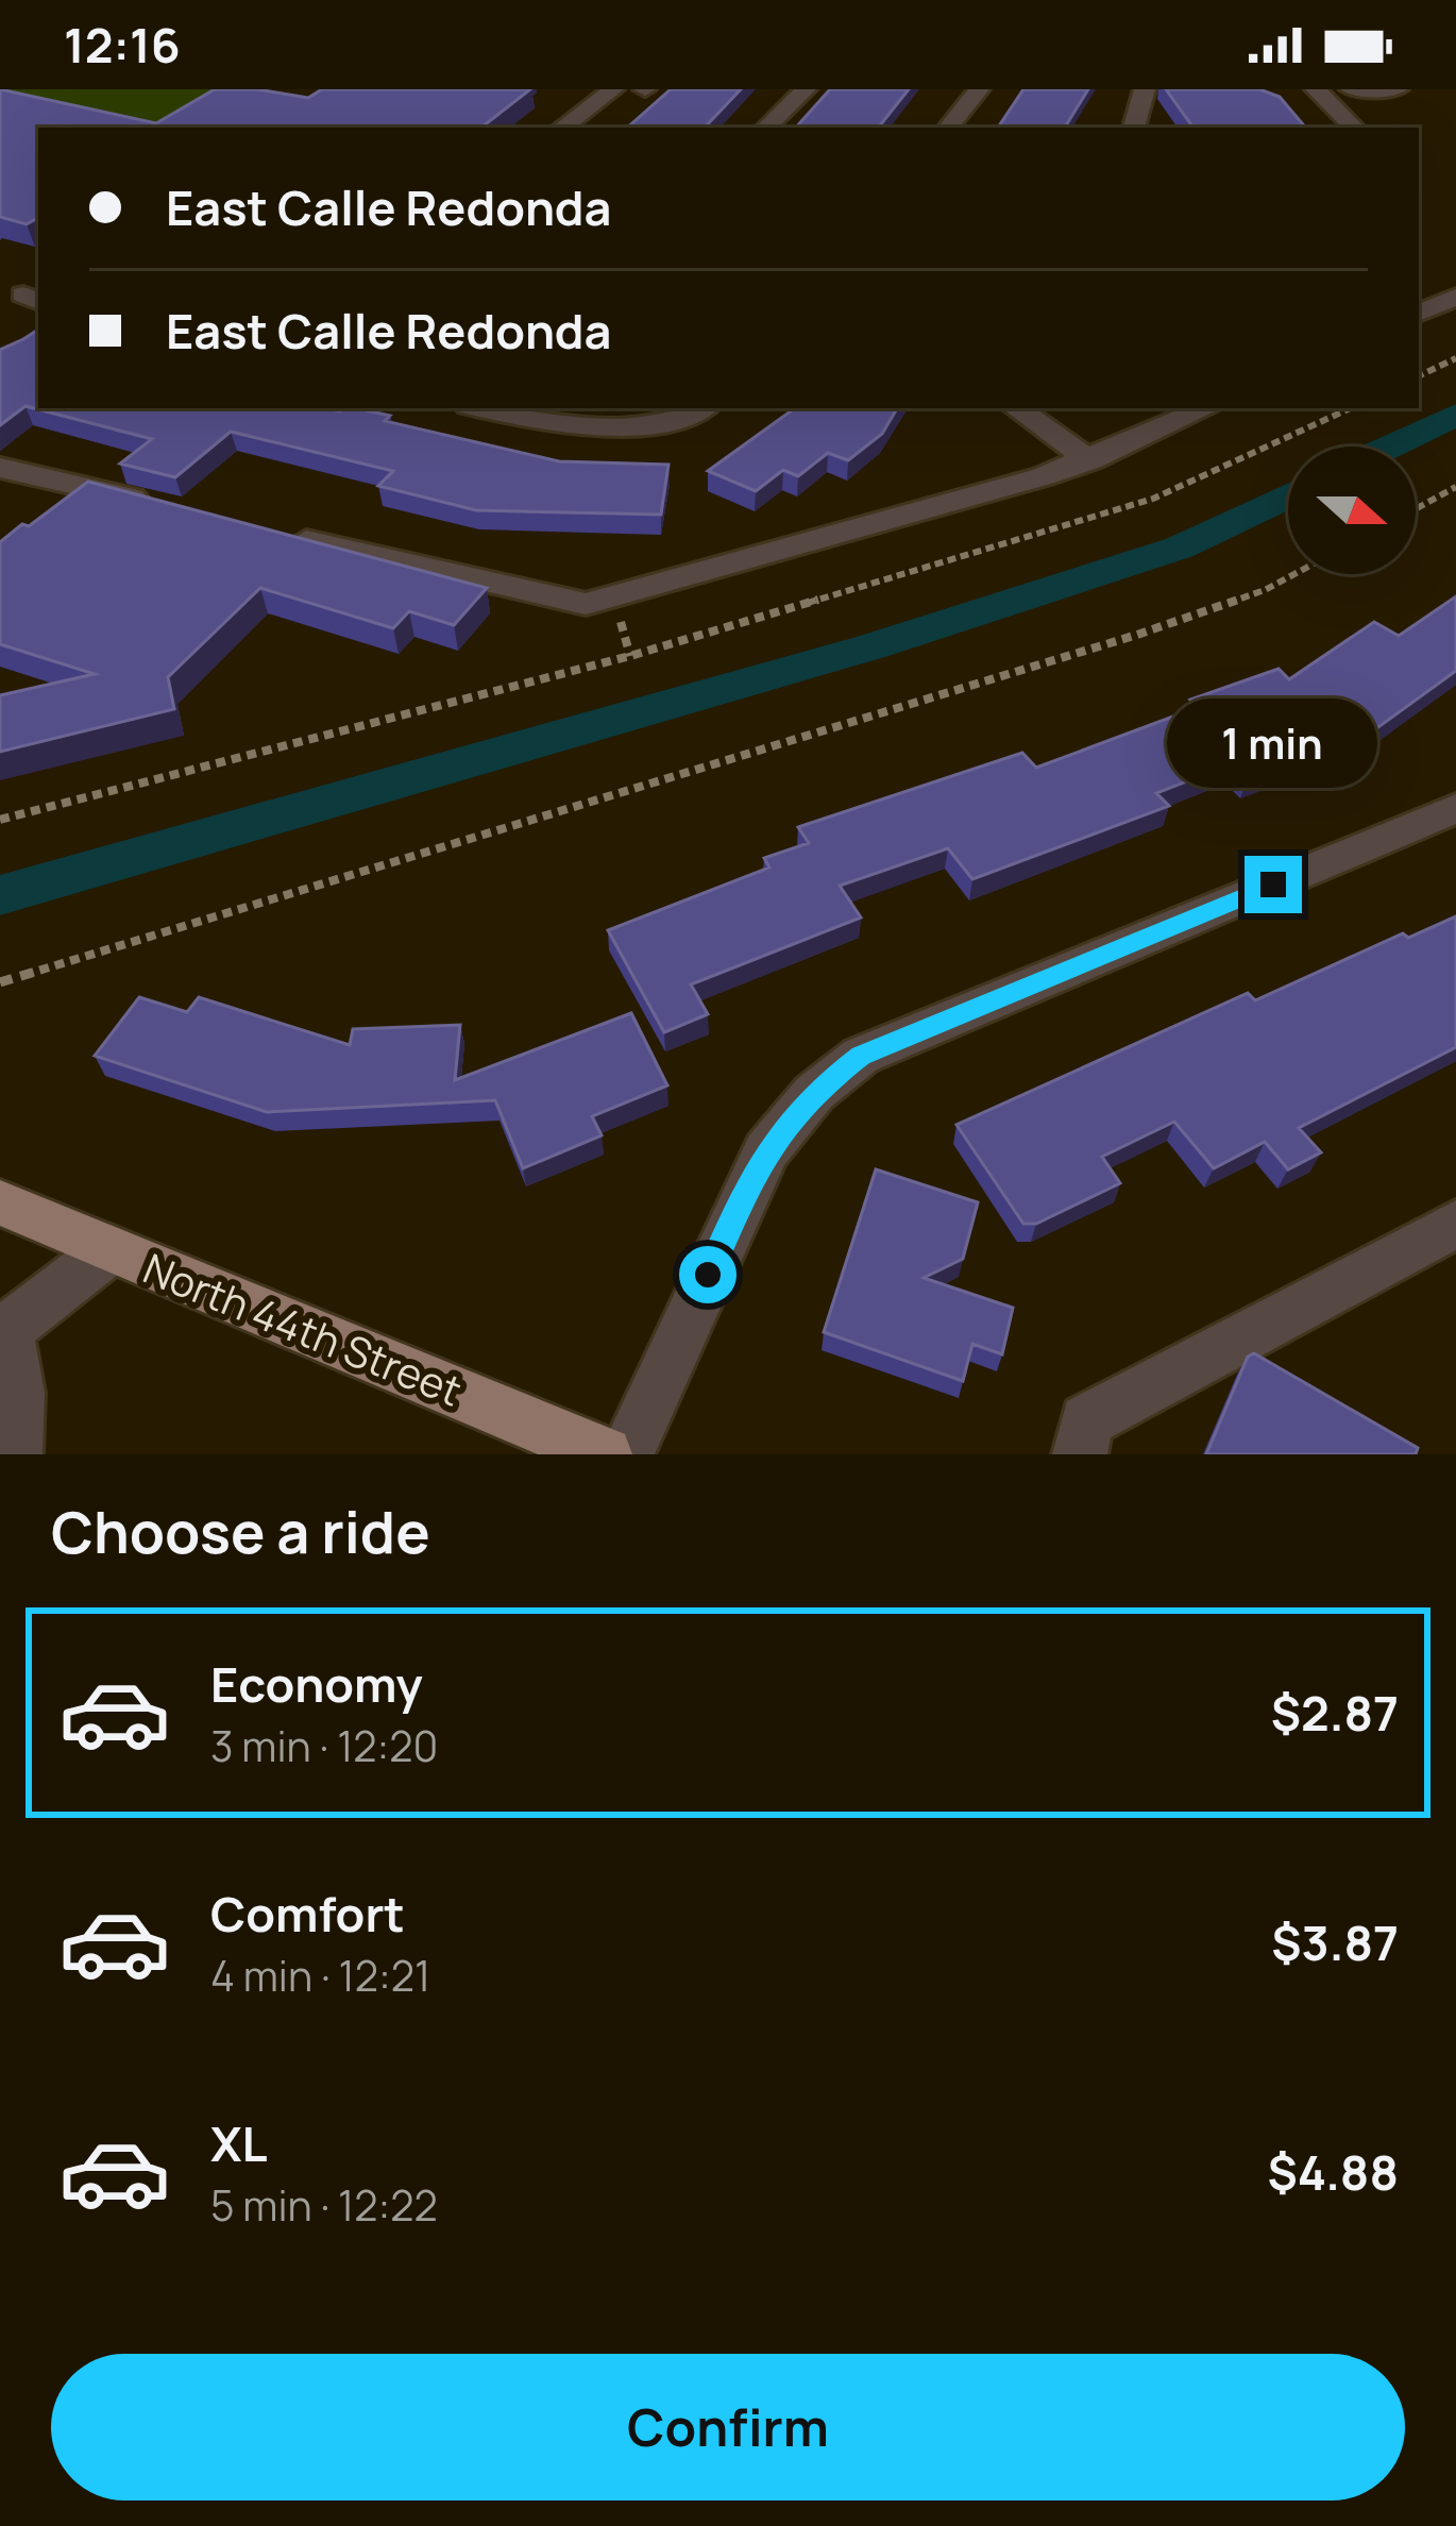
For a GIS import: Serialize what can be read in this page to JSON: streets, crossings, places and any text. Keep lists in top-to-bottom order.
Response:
{
  "streets": {
    "main road": ["North 44th Street"]
  },
  "north": "right",
  "page": {
    "status": "12:16",
    "banner": ["East Calle Redonda", "East Calle Redonda"],
    "bubble": "1 min",
    "heading": "Choose a ride",
    "list": [
      {
        "name": "Economy",
        "note": "3 min · 12:20",
        "value": "$2.87"
      },
      {
        "name": "Comfort",
        "note": "4 min · 12:21",
        "value": "$3.87"
      },
      {
        "name": "XL",
        "note": "5 min · 12:22",
        "value": "$4.88"
      }
    ],
    "buttons": "Confirm"
  }
}
